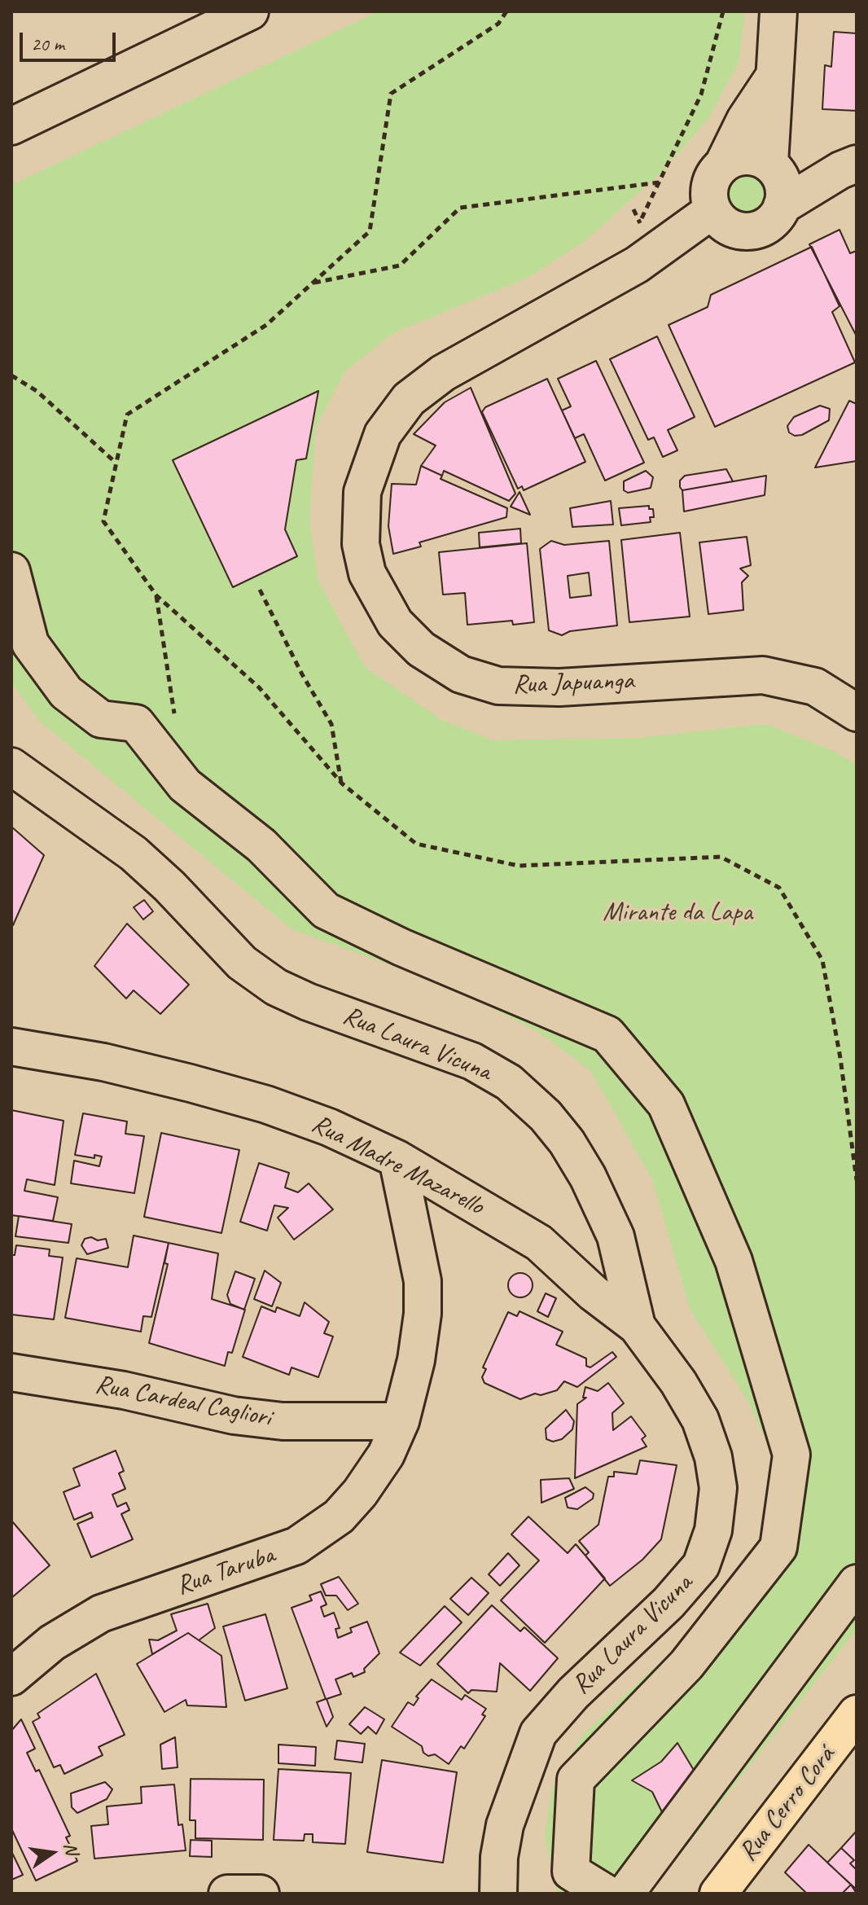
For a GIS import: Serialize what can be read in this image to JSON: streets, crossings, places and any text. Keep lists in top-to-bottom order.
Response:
{
  "streets": {
    "main road": ["Rua Cerro Corá"],
    "street": [
      "Rua Japuanga",
      "Rua Laura Vicuna",
      "Rua Madre Mazarello",
      "Rua Cardeal Cagliori",
      "Rua Taruba"
    ]
  },
  "crossings": [
    ["Rua Laura Vicuna", "Rua Madre Mazarello"],
    ["Rua Cardeal Cagliori", "Rua Taruba"]
  ],
  "parks": ["Mirante da Lapa"],
  "scale_bar": "20 m",
  "north": "right"
}
